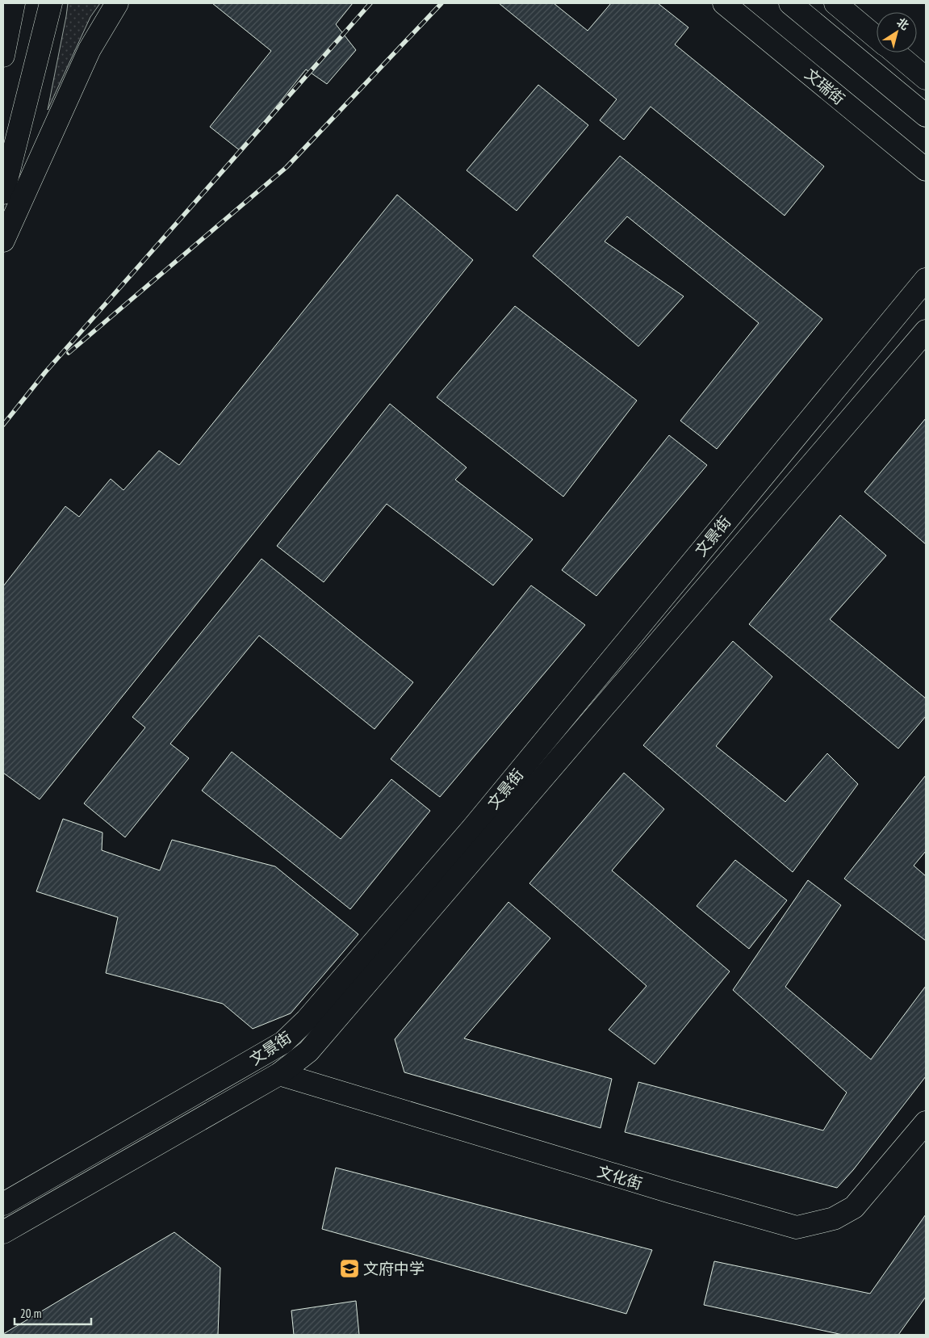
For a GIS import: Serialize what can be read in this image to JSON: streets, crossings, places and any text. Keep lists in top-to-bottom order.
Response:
{
  "streets": {
    "main road": ["文瑞街", "文景街", "文化街"]
  },
  "crossings": [
    ["文景街", "文化街"]
  ],
  "places": {
    "school or university": ["文府中学"]
  },
  "scale_bar": "20 m",
  "north": "top right"
}
